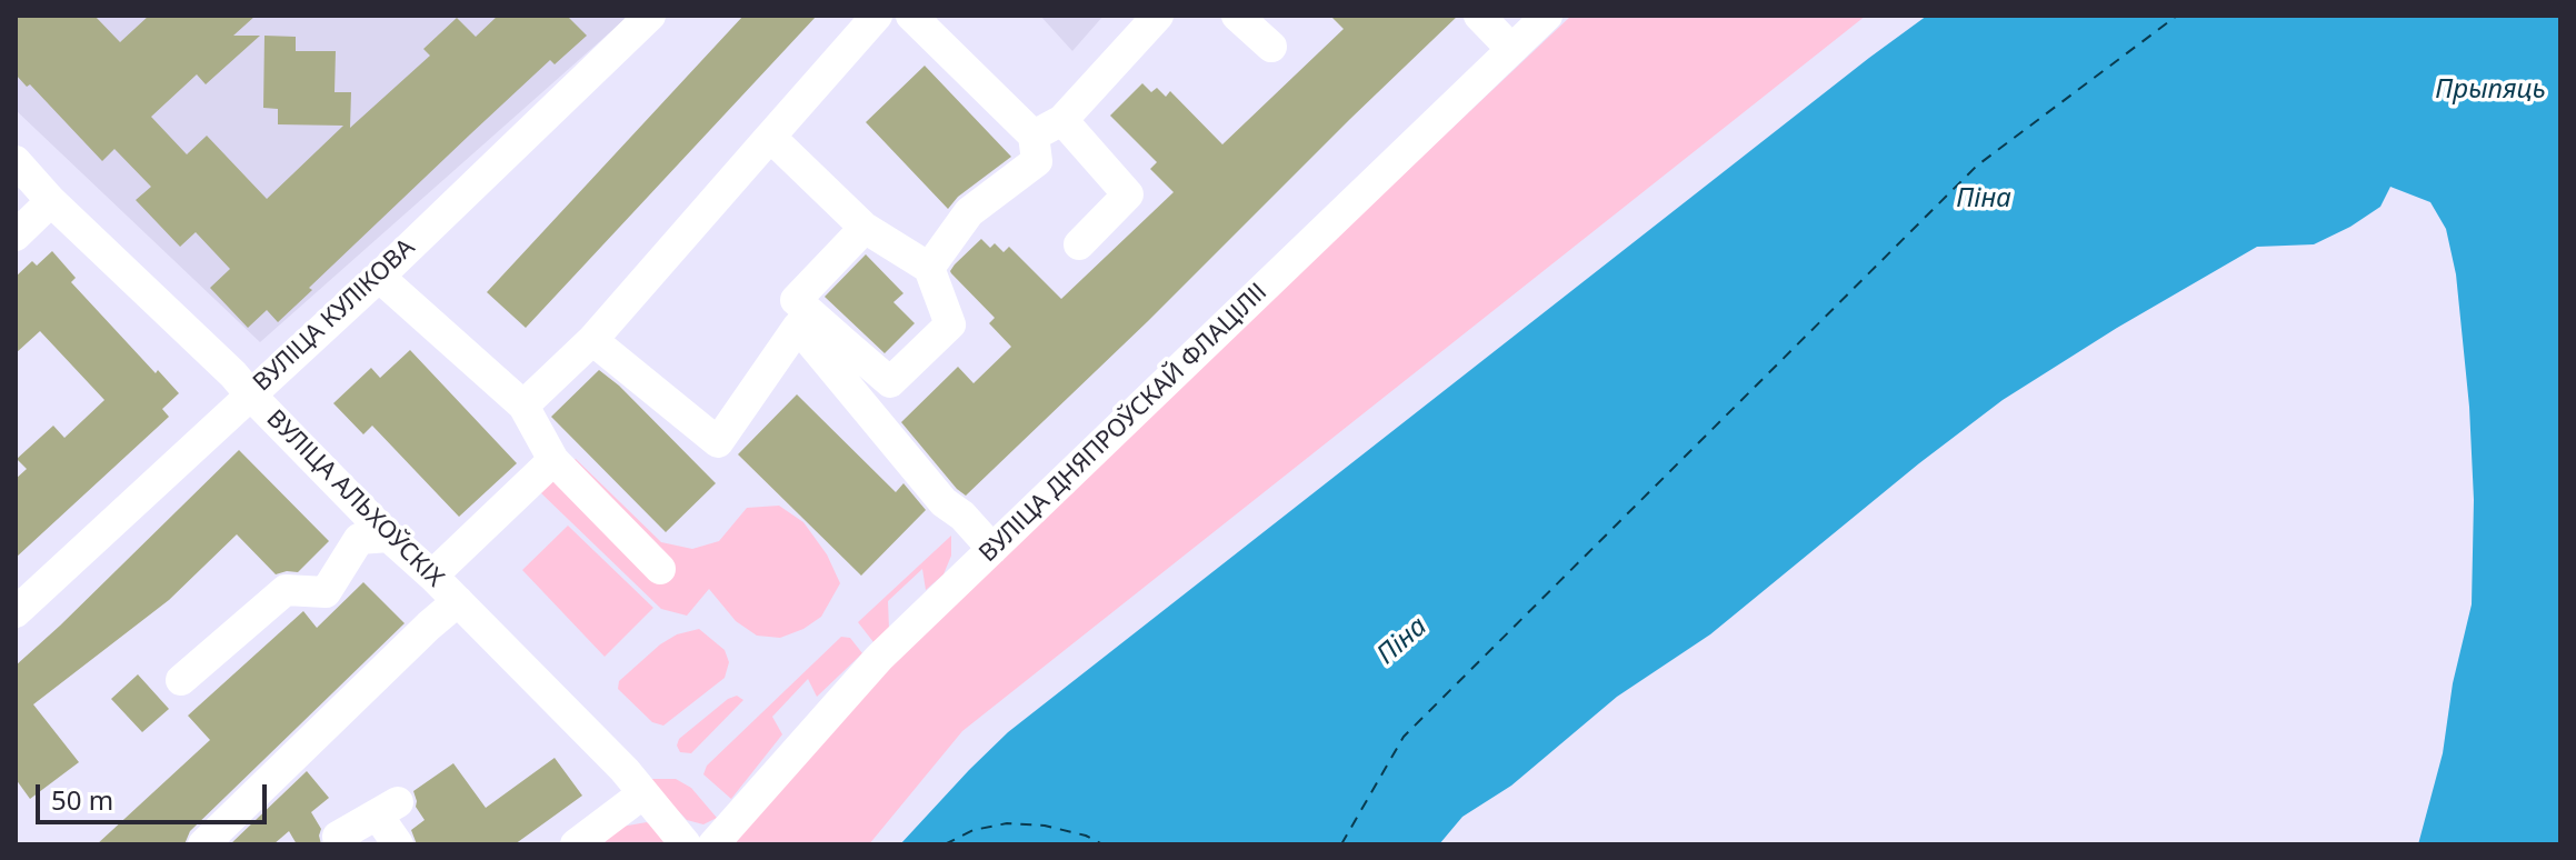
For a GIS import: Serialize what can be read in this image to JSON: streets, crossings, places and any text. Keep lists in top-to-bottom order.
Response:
{
  "streets": {
    "street": ["ВУЛІЦА КУЛІКОВА", "ВУЛІЦА ДНЯПРОЎСКАЙ ФЛАЦІЛІІ", "ВУЛІЦА АЛЬХОЎСКІХ"]
  },
  "crossings": [
    ["ВУЛІЦА КУЛІКОВА", "ВУЛІЦА АЛЬХОЎСКІХ"]
  ],
  "water": ["Прыпяць", "Піна"],
  "scale_bar": "50 m"
}
